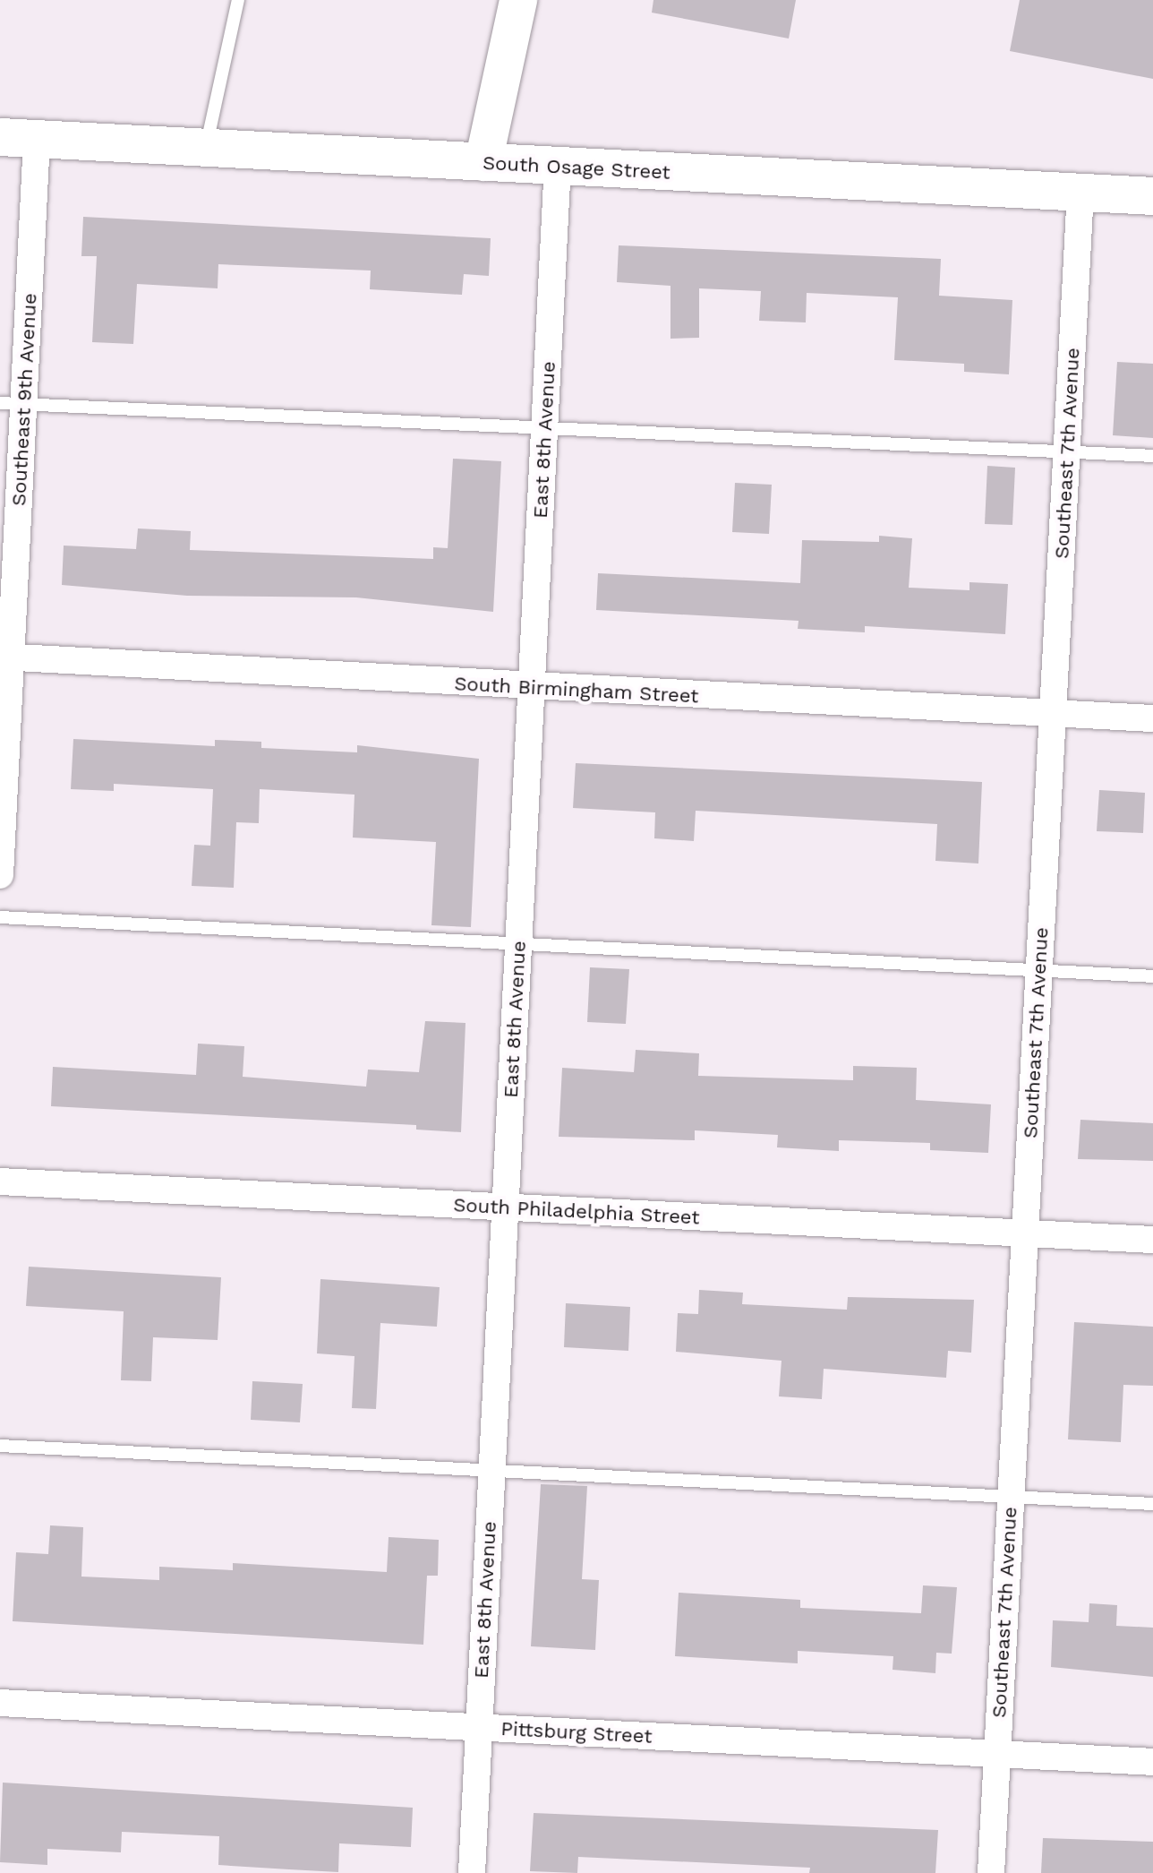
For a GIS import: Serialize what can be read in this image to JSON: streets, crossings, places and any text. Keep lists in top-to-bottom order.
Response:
{
  "streets": {
    "street": [
      "South Osage Street",
      "Southeast 9th Avenue",
      "East 8th Avenue",
      "Southeast 7th Avenue",
      "South Birmingham Street",
      "South Philadelphia Street",
      "Pittsburg Street"
    ]
  },
  "crossings": [
    ["South Osage Street", "Southeast 9th Avenue"],
    ["South Osage Street", "East 8th Avenue"],
    ["South Osage Street", "Southeast 7th Avenue"],
    ["Southeast 9th Avenue", "South Birmingham Street"],
    ["East 8th Avenue", "South Birmingham Street"],
    ["East 8th Avenue", "South Philadelphia Street"],
    ["East 8th Avenue", "Pittsburg Street"],
    ["Southeast 7th Avenue", "South Birmingham Street"],
    ["Southeast 7th Avenue", "South Philadelphia Street"],
    ["Southeast 7th Avenue", "Pittsburg Street"]
  ]
}
